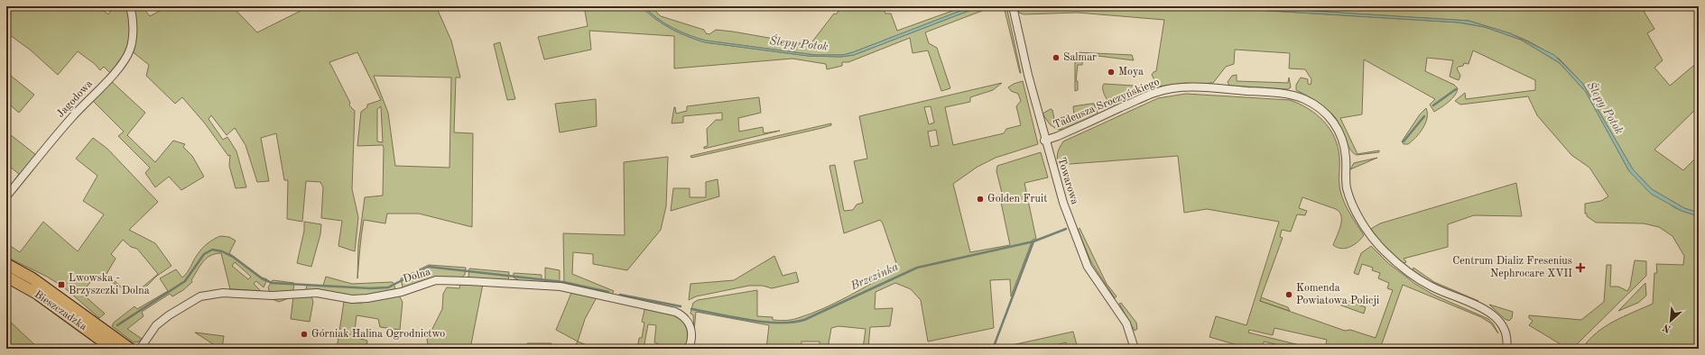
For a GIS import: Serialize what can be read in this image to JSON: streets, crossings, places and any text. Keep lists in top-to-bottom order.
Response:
{
  "streets": {
    "main road": ["Bieszczadzka"],
    "street": [
      "Jagodowa",
      "Tadeusza Sroczyńskiego",
      "Towarowa",
      "Dolna"
    ]
  },
  "crossings": [
    ["Tadeusza Sroczyńskiego", "Towarowa"]
  ],
  "water": ["Ślepy Potok", "Brzezinka"],
  "places": {
    "other": [
      "Salmar",
      "Moya",
      "Golden Fruit",
      "Komenda Powiatowa Policji",
      "Górniak Halina Ogrodnictwo"
    ],
    "health": ["Centrum Dializ Fresenius Nephrocare XVII"],
    "transit": ["Lwowska - Brzyszczki Dolna"]
  },
  "north": "bottom left"
}
